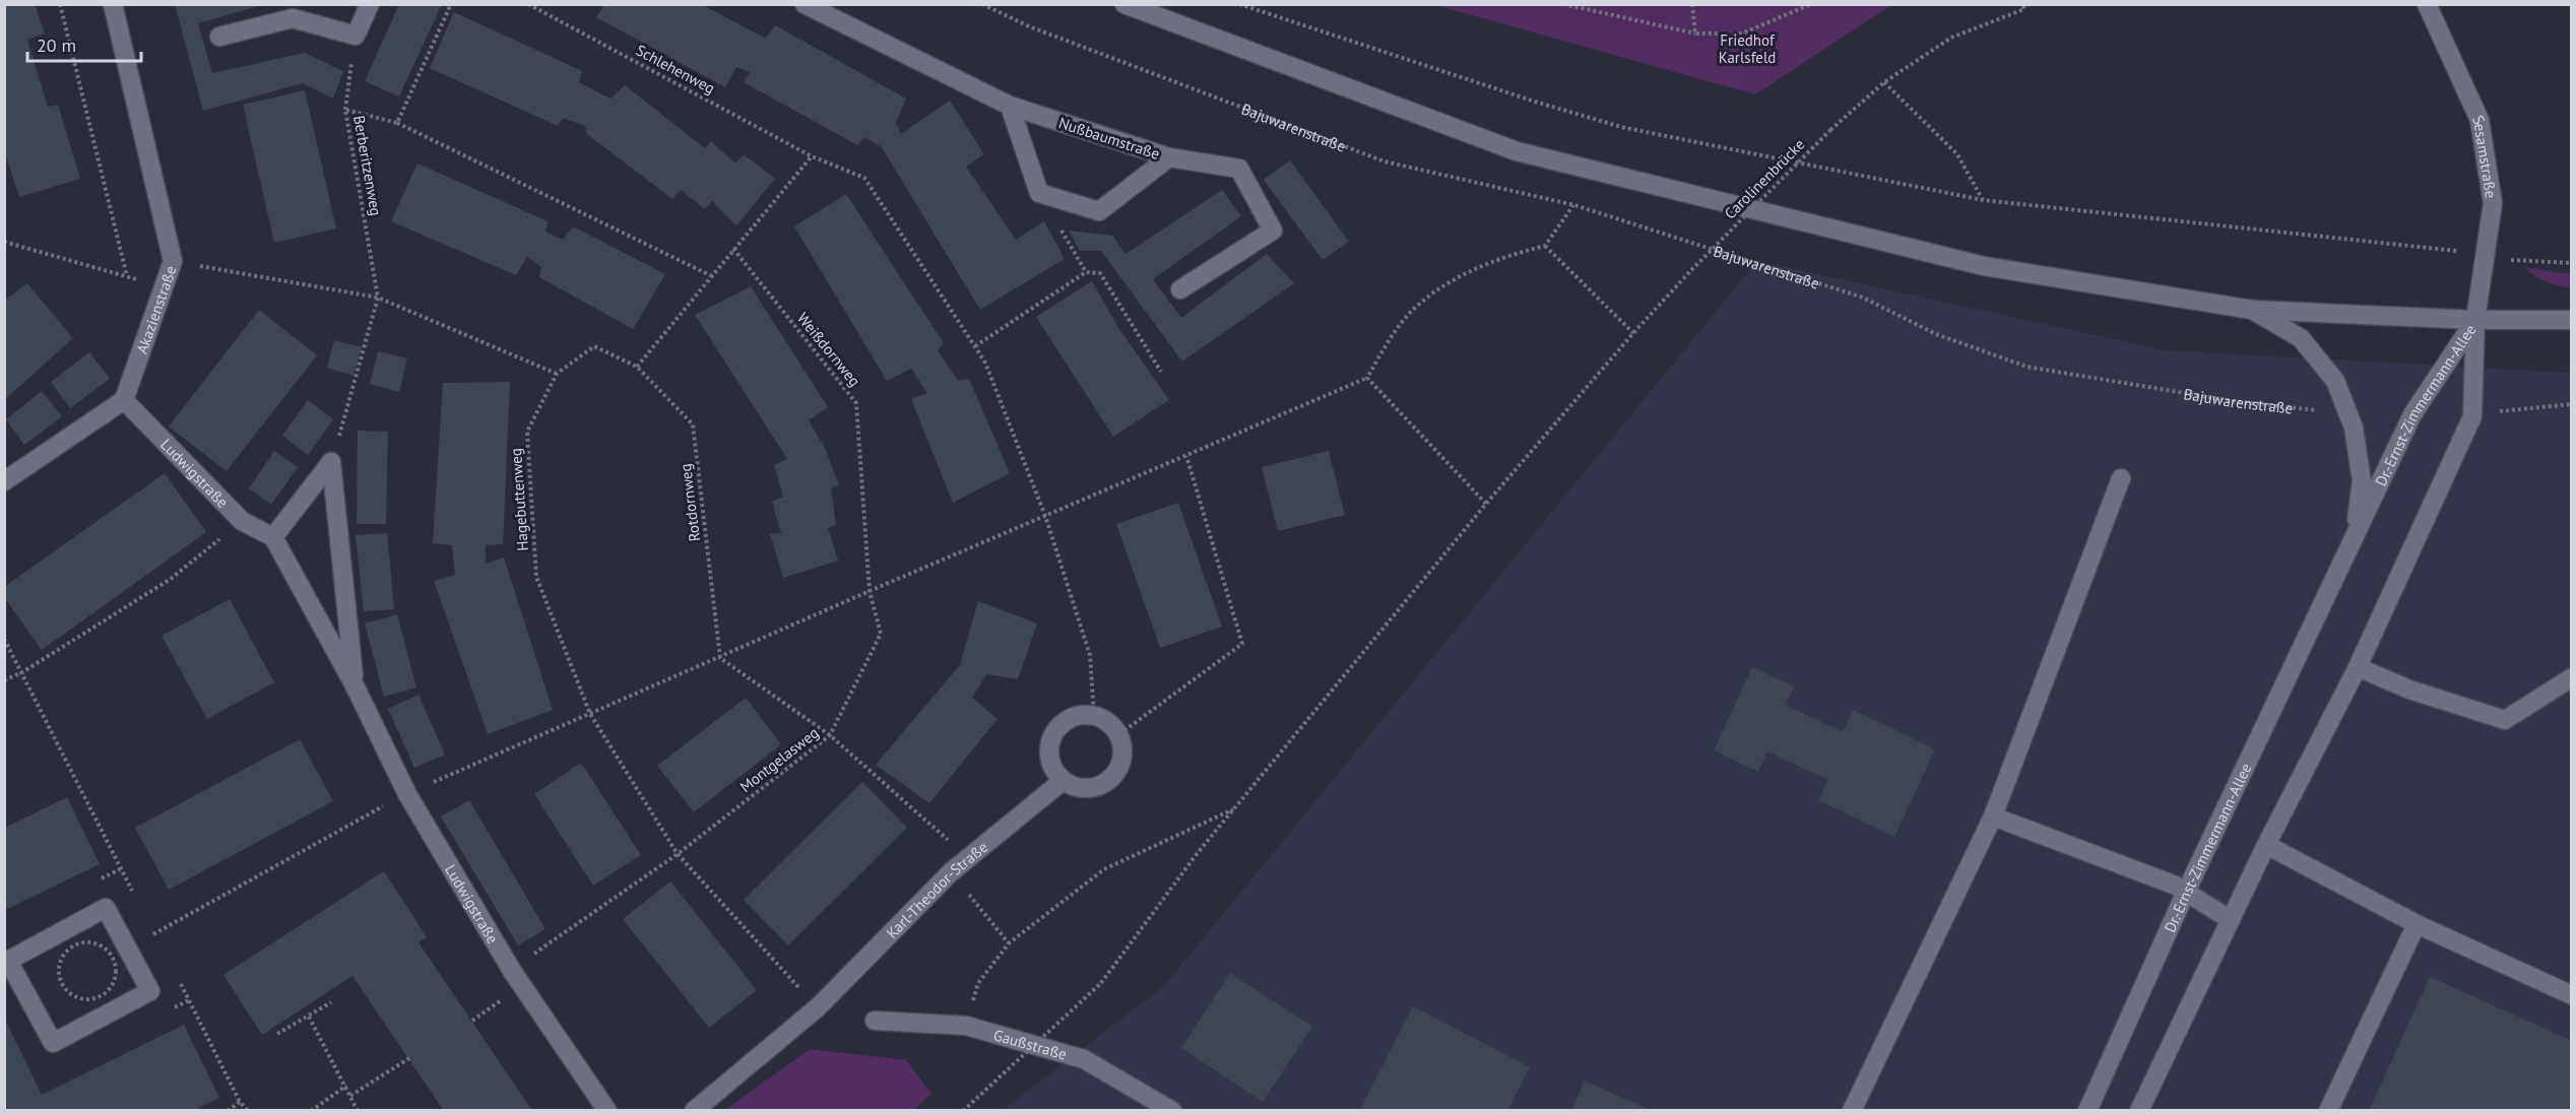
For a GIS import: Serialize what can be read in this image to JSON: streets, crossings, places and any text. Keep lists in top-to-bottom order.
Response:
{
  "streets": {
    "street": [
      "Nußbaumstraße",
      "Sesamstraße",
      "Akazienstraße",
      "Dr.-Ernst-Zimmermann-Allee",
      "Ludwigstraße",
      "Karl-Theodor-Straße",
      "Gaußstraße"
    ],
    "path": [
      "Schlehenweg",
      "Bajuwarenstraße",
      "Berberitzenweg",
      "Carolinenbrücke",
      "Weißdornweg",
      "Hagebuttenweg",
      "Rotdornweg",
      "Montgelasweg"
    ]
  },
  "crossings": [
    ["Schlehenweg", "Karl-Theodor-Straße"],
    ["Sesamstraße", "Dr.-Ernst-Zimmermann-Allee"],
    ["Akazienstraße", "Ludwigstraße"],
    ["Weißdornweg", "Montgelasweg"],
    ["Ludwigstraße", "Montgelasweg"],
    ["Hagebuttenweg", "Rotdornweg"]
  ],
  "parks": ["Friedhof Karlsfeld"],
  "scale_bar": "20 m"
}
